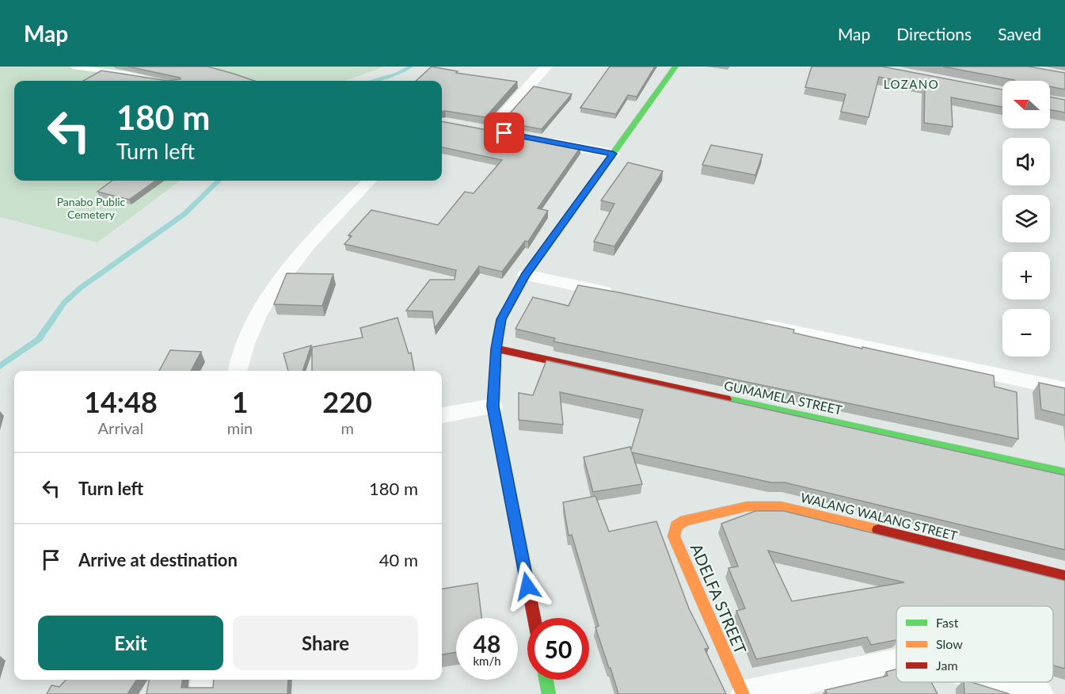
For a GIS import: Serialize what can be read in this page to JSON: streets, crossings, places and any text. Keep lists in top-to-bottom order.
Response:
{
  "streets": {
    "main road": ["GUMAMELA STREET", "WALANG WALANG STREET", "ADELFA STREET"]
  },
  "crossings": [
    ["WALANG WALANG STREET", "ADELFA STREET"]
  ],
  "districts": ["LOZANO"],
  "parks": ["Panabo Public Cemetery"],
  "legend": ["Fast", "Slow", "Jam"],
  "north": "left",
  "page": {
    "header": "Map",
    "nav": ["Map", "Directions", "Saved"],
    "map_buttons": ["+", "−"],
    "turn": ["180 m", "Turn left"],
    "eta": [
      "14:48",
      "Arrival",
      "1",
      "min",
      "220",
      "m"
    ],
    "list": [
      {
        "name": "Turn left",
        "value": "180 m"
      },
      {
        "name": "Arrive at destination",
        "value": "40 m"
      }
    ],
    "buttons": ["Exit", "Share"],
    "speed": "48 km/h",
    "limit": "50"
  }
}
